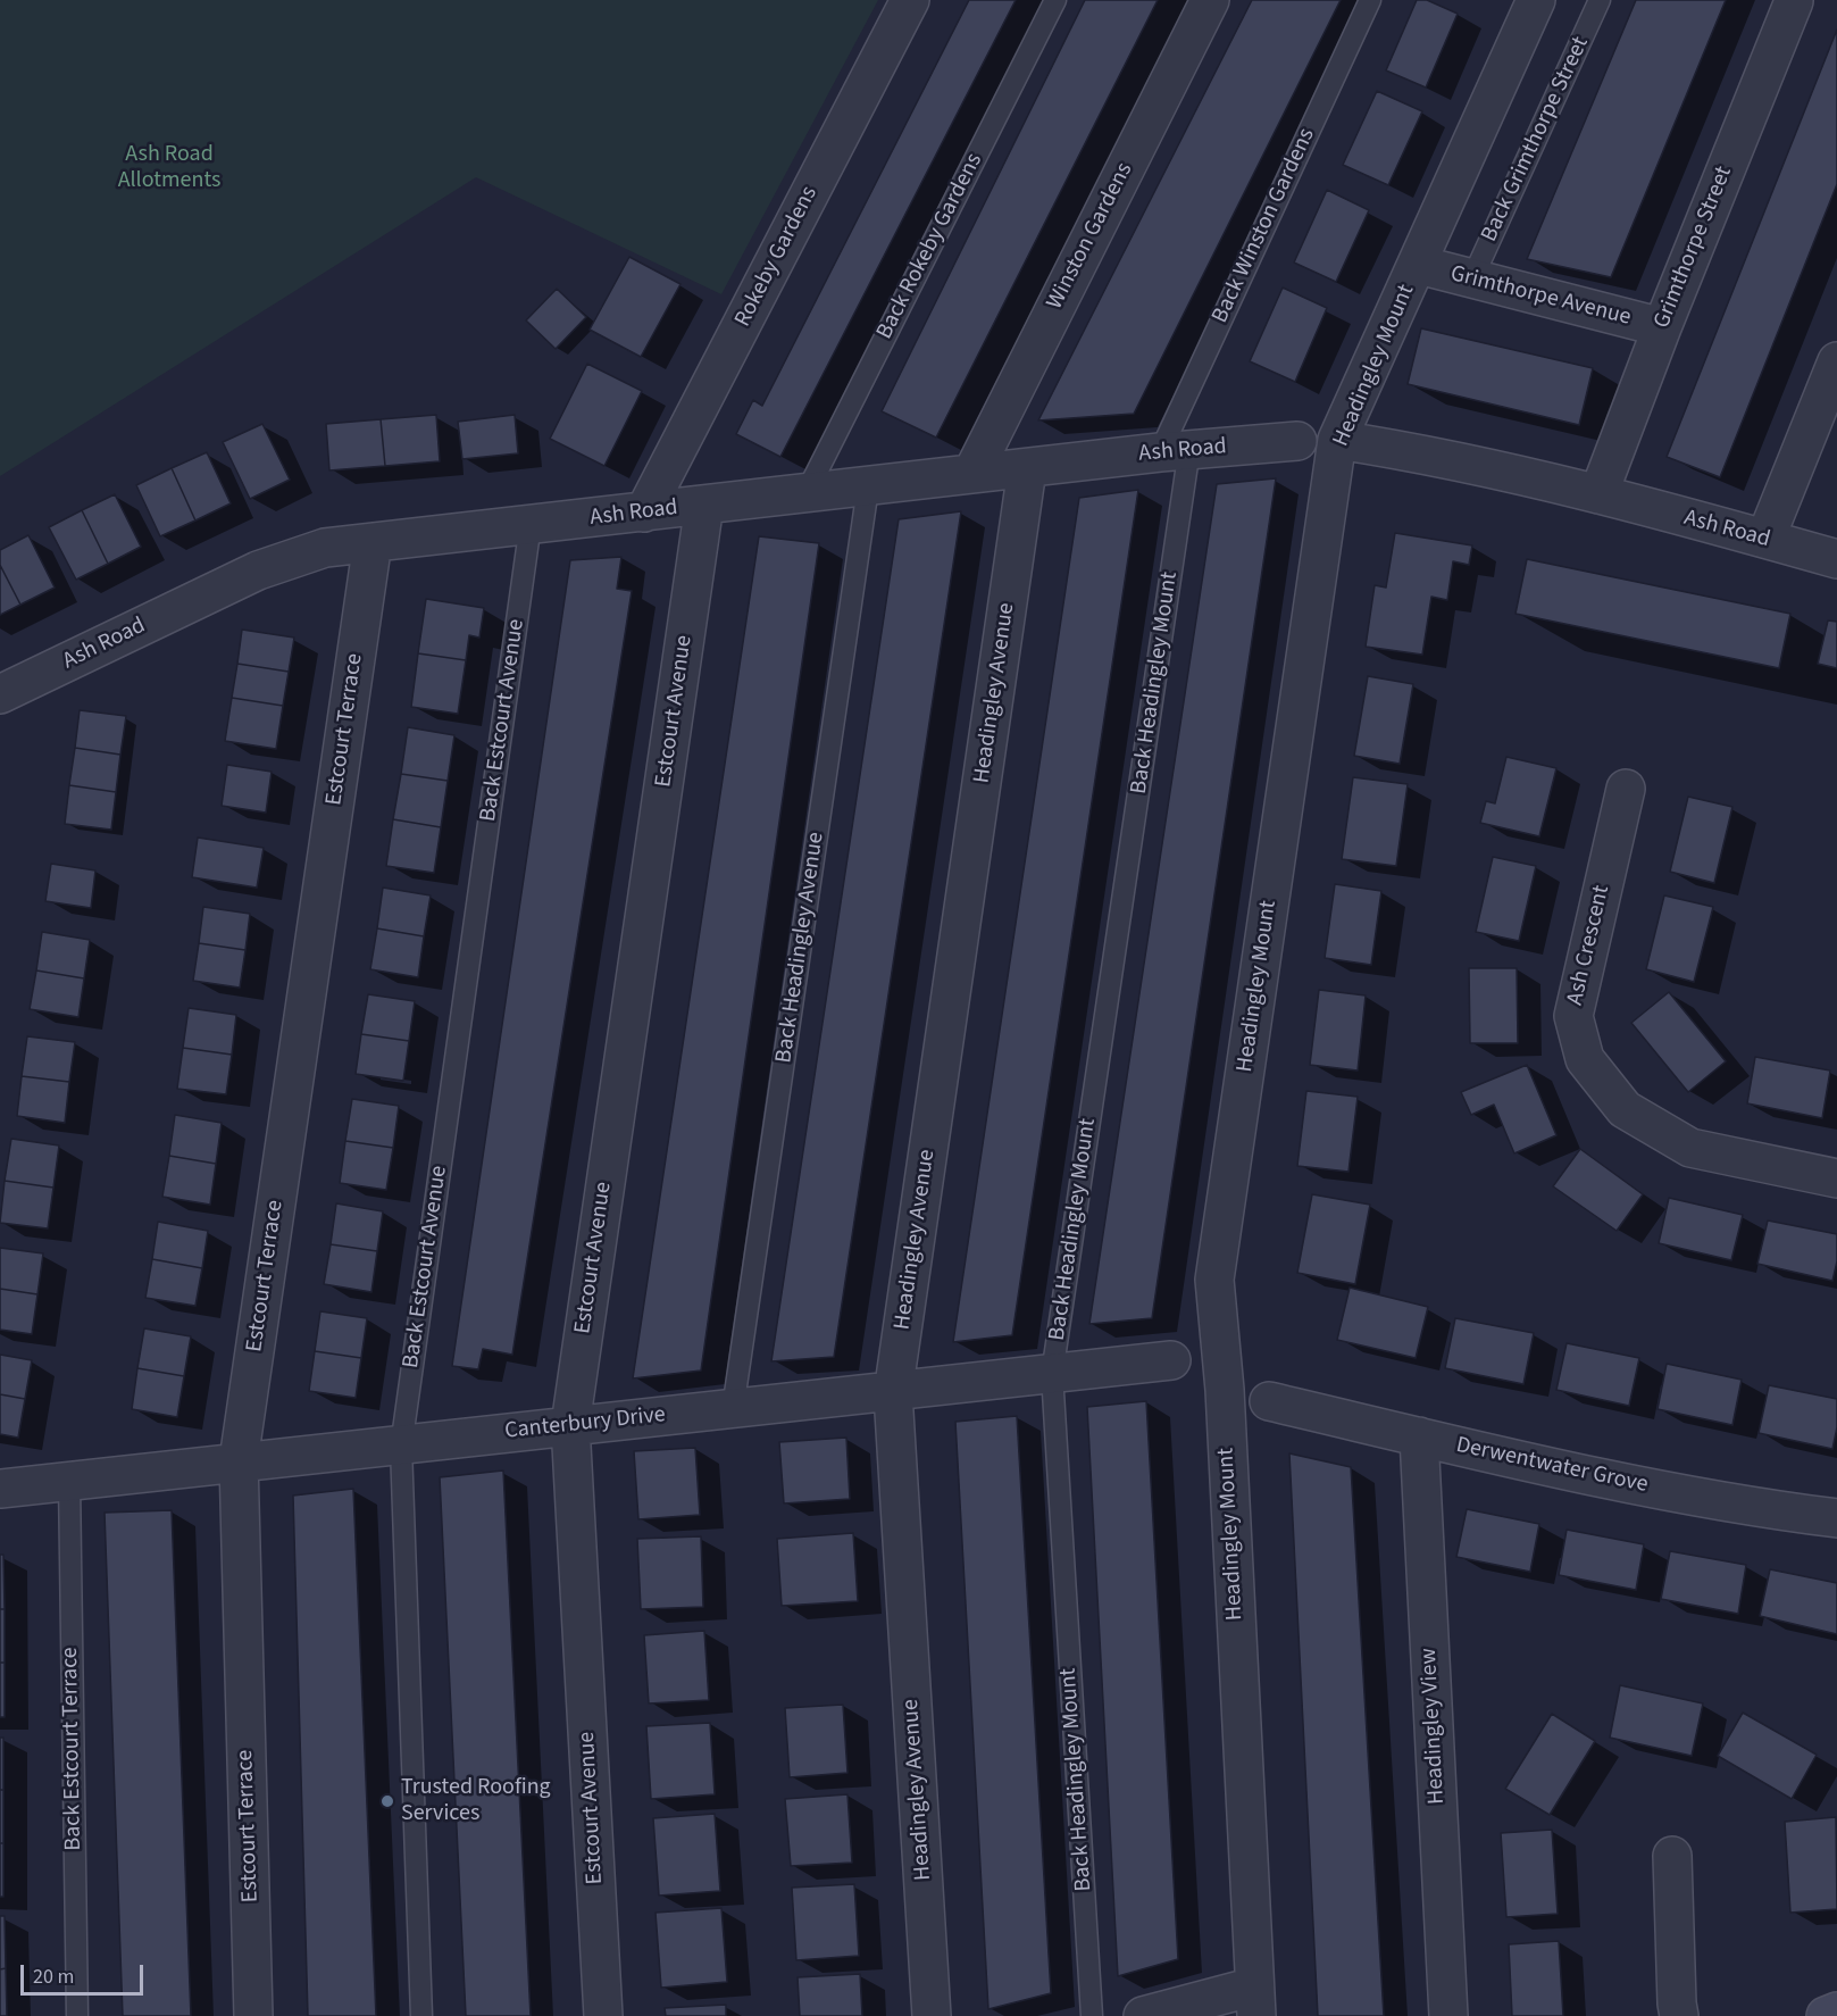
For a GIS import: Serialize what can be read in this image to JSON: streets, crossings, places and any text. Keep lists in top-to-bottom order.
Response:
{
  "streets": {
    "street": [
      "Winston Gardens",
      "Grimthorpe Street",
      "Rokeby Gardens",
      "Grimthorpe Avenue",
      "Headingley Mount",
      "Ash Road",
      "Headingley Avenue",
      "Estcourt Avenue",
      "Estcourt Terrace",
      "Ash Crescent",
      "Canterbury Drive",
      "Derwentwater Grove",
      "Headingley View"
    ],
    "lane": [
      "Back Grimthorpe Street",
      "Back Winston Gardens",
      "Back Rokeby Gardens",
      "Back Headingley Mount",
      "Back Estcourt Avenue",
      "Back Headingley Avenue",
      "Back Estcourt Terrace"
    ]
  },
  "crossings": [
    ["Back Grimthorpe Street", "Grimthorpe Avenue"],
    ["Back Winston Gardens", "Ash Road"],
    ["Back Winston Gardens", "Back Headingley Mount"],
    ["Winston Gardens", "Ash Road"],
    ["Back Rokeby Gardens", "Ash Road"],
    ["Grimthorpe Street", "Grimthorpe Avenue"],
    ["Grimthorpe Street", "Ash Road"],
    ["Rokeby Gardens", "Ash Road"],
    ["Grimthorpe Avenue", "Headingley Mount"],
    ["Headingley Mount", "Ash Road"],
    ["Ash Road", "Back Headingley Mount"],
    ["Ash Road", "Headingley Avenue"],
    ["Ash Road", "Estcourt Avenue"],
    ["Ash Road", "Back Estcourt Avenue"],
    ["Ash Road", "Estcourt Terrace"],
    ["Ash Road", "Back Headingley Avenue"],
    ["Back Headingley Mount", "Canterbury Drive"],
    ["Headingley Avenue", "Canterbury Drive"],
    ["Estcourt Avenue", "Canterbury Drive"],
    ["Back Estcourt Avenue", "Canterbury Drive"],
    ["Estcourt Terrace", "Canterbury Drive"],
    ["Back Headingley Avenue", "Canterbury Drive"],
    ["Canterbury Drive", "Back Estcourt Terrace"],
    ["Derwentwater Grove", "Headingley View"]
  ],
  "parks": ["Ash Road Allotments"],
  "places": ["Trusted Roofing Services"],
  "scale_bar": "20 m"
}
